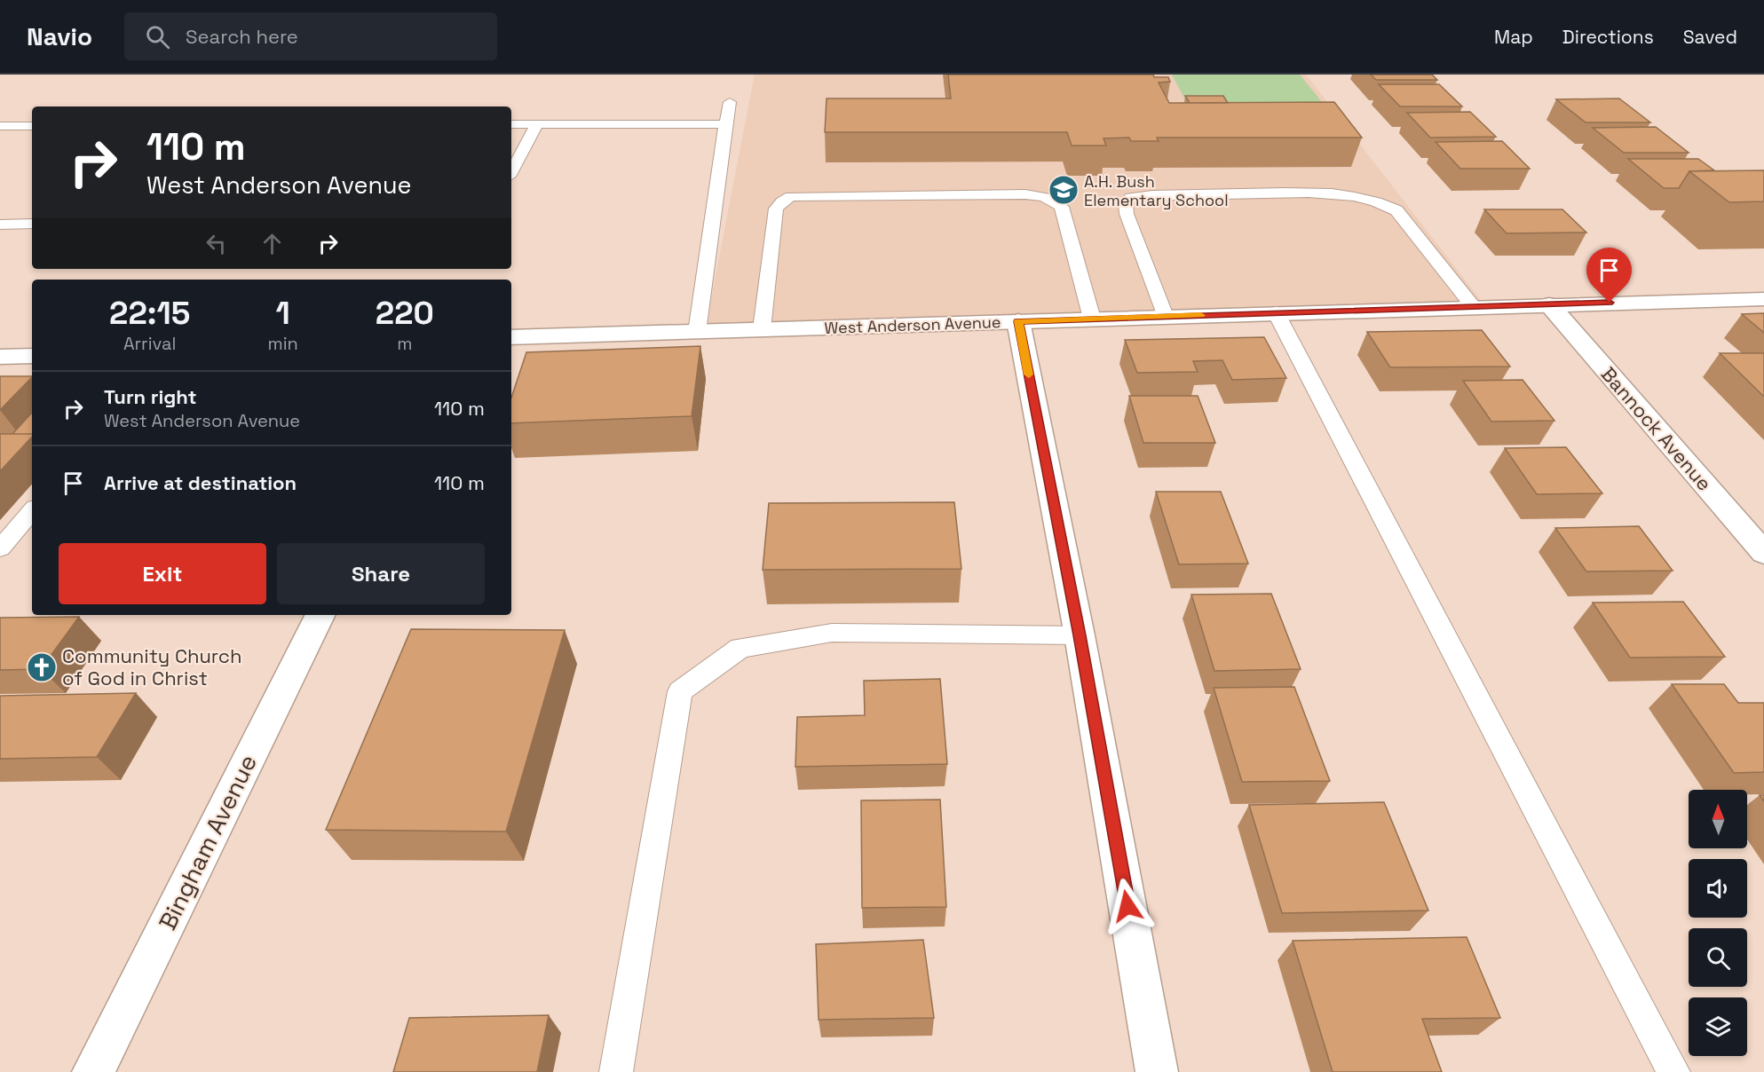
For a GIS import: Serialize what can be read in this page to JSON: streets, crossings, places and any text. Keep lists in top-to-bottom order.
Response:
{
  "streets": {
    "street": ["West Anderson Avenue", "Bannock Avenue", "Bingham Avenue"]
  },
  "crossings": [
    ["West Anderson Avenue", "Bannock Avenue"]
  ],
  "places": {
    "school or university": ["A.H. Bush Elementary School"],
    "church": ["Community Church of God in Christ"]
  },
  "north": "top",
  "page": {
    "header": "Navio",
    "search": "Search here",
    "nav": ["Map", "Directions", "Saved"],
    "turn": ["110 m", "West Anderson Avenue"],
    "eta": [
      "22:15",
      "Arrival",
      "1",
      "min",
      "220",
      "m"
    ],
    "list": [
      {
        "name": "Turn right",
        "note": "West Anderson Avenue",
        "value": "110 m"
      },
      {
        "name": "Arrive at destination",
        "value": "110 m"
      }
    ],
    "buttons": ["Exit", "Share"]
  }
}
